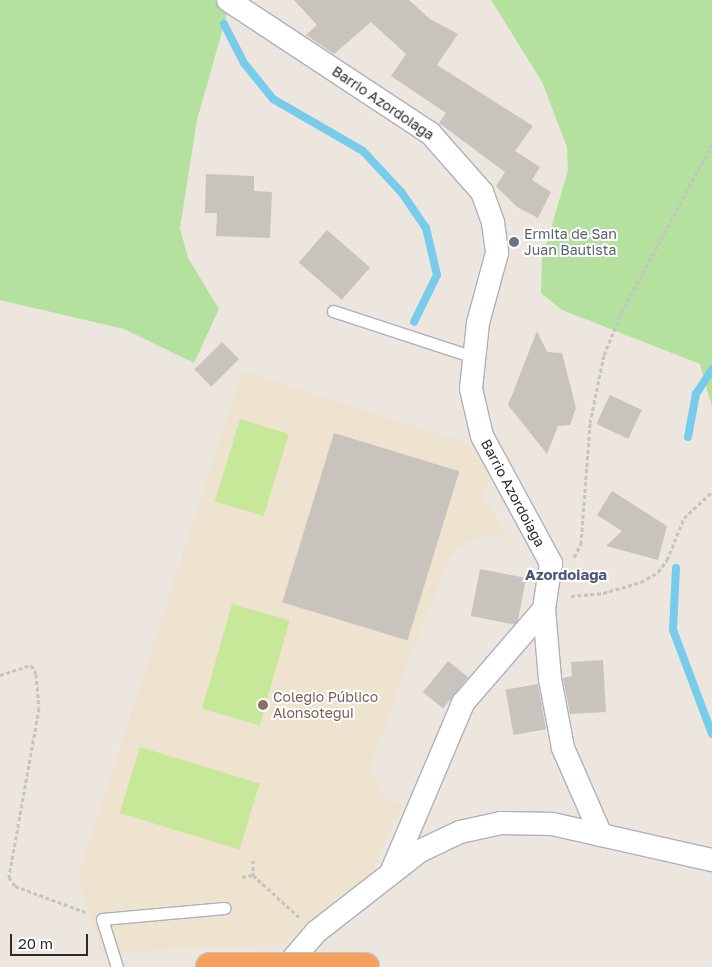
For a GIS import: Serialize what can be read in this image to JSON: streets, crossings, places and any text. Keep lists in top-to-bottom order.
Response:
{
  "streets": {
    "street": ["Barrio Azordoiaga"]
  },
  "districts": ["Azordoiaga"],
  "places": ["Ermita de San Juan Bautista", "Colegio Público Alonsotegui"],
  "scale_bar": "20 m"
}
